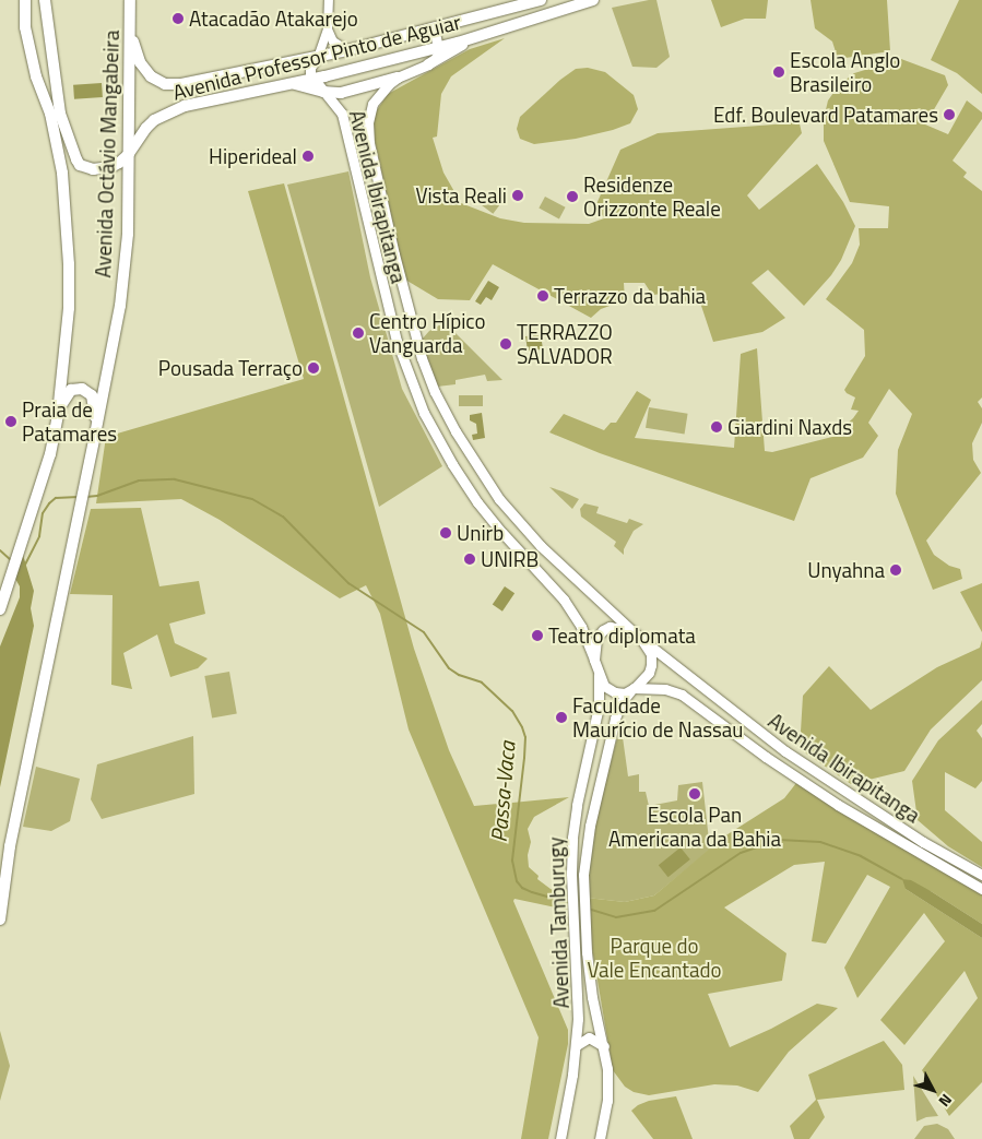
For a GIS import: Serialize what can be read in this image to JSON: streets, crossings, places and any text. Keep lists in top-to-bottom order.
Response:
{
  "streets": {
    "main road": [
      "Avenida Professor Pinto de Aguiar",
      "Avenida Octávio Mangabeira",
      "Avenida Ibirapitanga",
      "Avenida Tamburugy"
    ]
  },
  "crossings": [
    ["Avenida Professor Pinto de Aguiar", "Avenida Octávio Mangabeira"],
    ["Avenida Professor Pinto de Aguiar", "Avenida Ibirapitanga"],
    ["Avenida Ibirapitanga", "Avenida Tamburugy"]
  ],
  "water": ["Passa-Vaca"],
  "parks": ["Parque do Vale Encantado"],
  "places": [
    "Atacadão Atakarejo",
    "Escola Anglo Brasileiro",
    "Edf. Boulevard Patamares",
    "Hiperideal",
    "Vista Reali",
    "Residenze Orizzonte Reale",
    "Terrazzo da bahia",
    "Centro Hípico Vanguarda",
    "TERRAZZO SALVADOR",
    "Pousada Terraço",
    "Praia de Patamares",
    "Giardini Naxds",
    "Unirb",
    "UNIRB",
    "Unyahna",
    "Teatro diplomata",
    "Faculdade Maurício de Nassau",
    "Escola Pan Americana da Bahia"
  ],
  "north": "bottom right"
}
